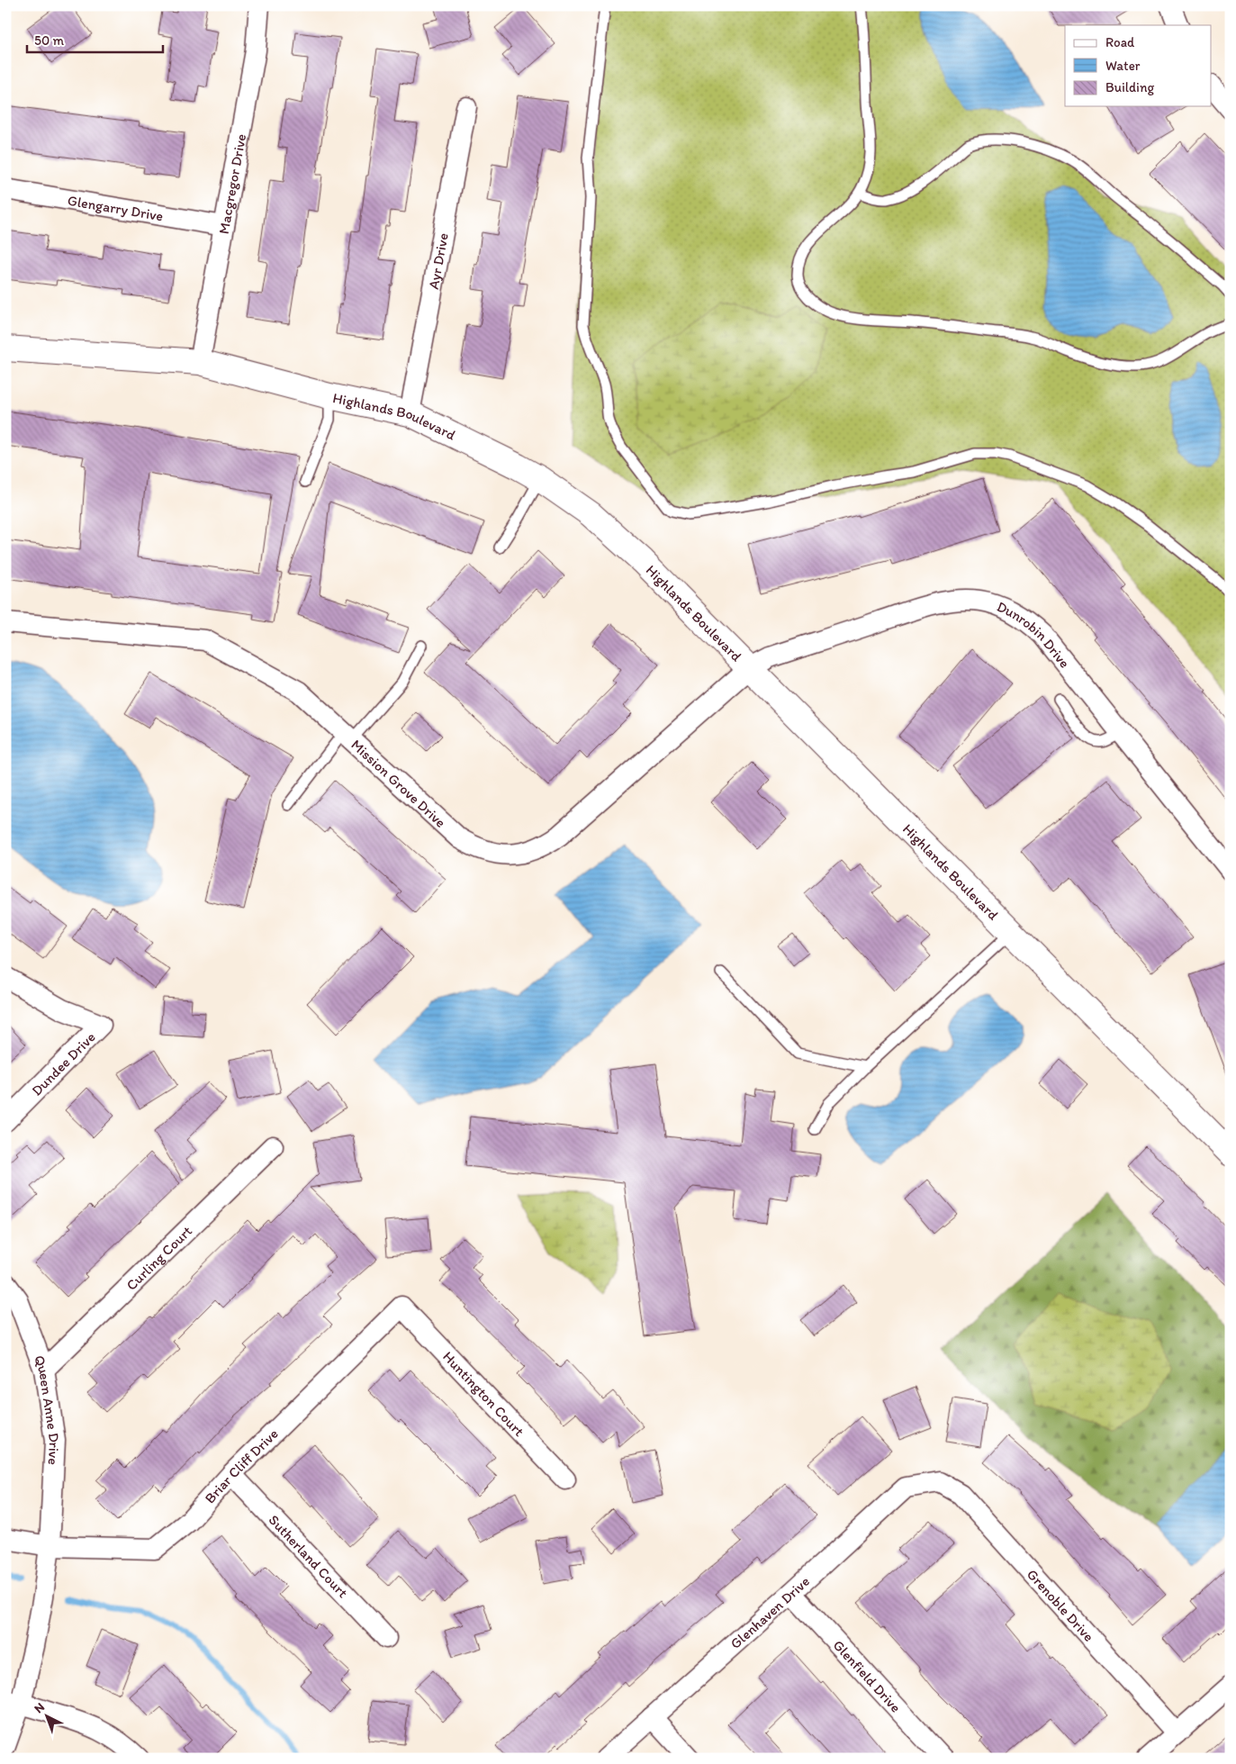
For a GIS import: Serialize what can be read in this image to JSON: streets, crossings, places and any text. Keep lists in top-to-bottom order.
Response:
{
  "streets": {
    "street": [
      "Macgregor Drive",
      "Glengarry Drive",
      "Ayr Drive",
      "Highlands Boulevard",
      "Dunrobin Drive",
      "Mission Grove Drive",
      "Dundee Drive",
      "Curling Court",
      "Huntington Court",
      "Queen Anne Drive",
      "Briar Cliff Drive",
      "Sutherland Court",
      "Grenoble Drive",
      "Glenhaven Drive",
      "Glenfield Drive"
    ]
  },
  "crossings": [
    ["Macgregor Drive", "Glengarry Drive"],
    ["Macgregor Drive", "Highlands Boulevard"],
    ["Ayr Drive", "Highlands Boulevard"],
    ["Highlands Boulevard", "Dunrobin Drive"],
    ["Highlands Boulevard", "Mission Grove Drive"],
    ["Dunrobin Drive", "Mission Grove Drive"],
    ["Curling Court", "Queen Anne Drive"],
    ["Huntington Court", "Briar Cliff Drive"],
    ["Queen Anne Drive", "Briar Cliff Drive"],
    ["Briar Cliff Drive", "Sutherland Court"],
    ["Grenoble Drive", "Glenhaven Drive"],
    ["Glenhaven Drive", "Glenfield Drive"]
  ],
  "legend": ["Road", "Water", "Building"],
  "scale_bar": "50 m",
  "north": "top left"
}
